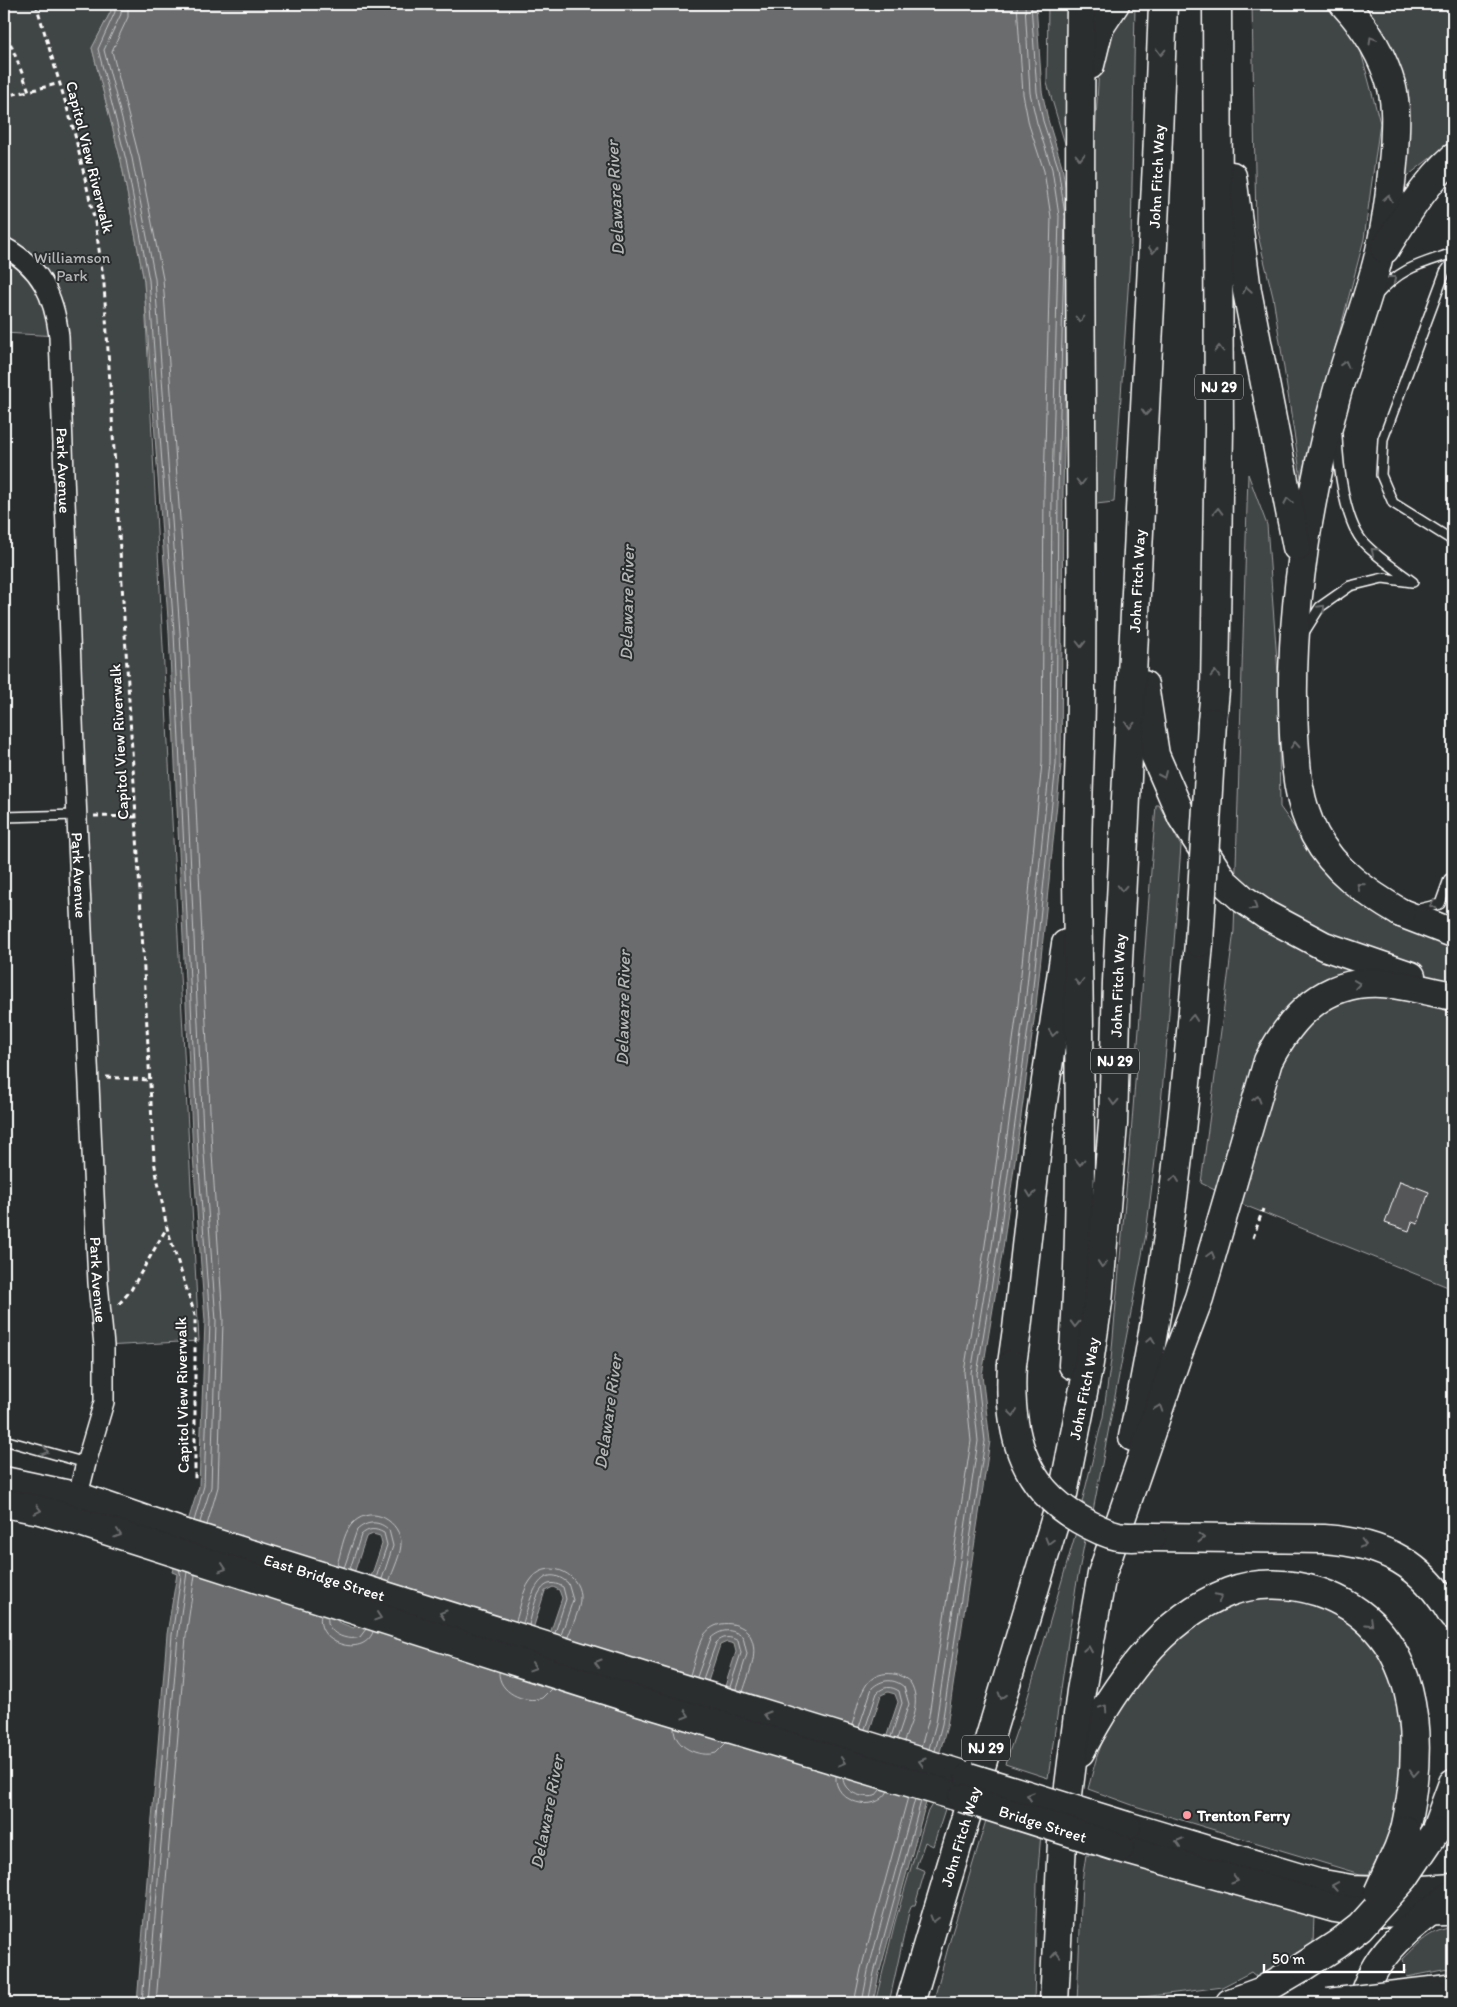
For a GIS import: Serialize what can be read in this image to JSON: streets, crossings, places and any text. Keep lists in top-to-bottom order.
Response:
{
  "streets": {
    "main road": [
      "John Fitch Way",
      "NJ 29",
      "East Bridge Street",
      "Bridge Street"
    ],
    "street": ["Park Avenue"],
    "path": ["Capitol View Riverwalk"]
  },
  "crossings": [
    ["Park Avenue", "East Bridge Street"],
    ["East Bridge Street", "Bridge Street"]
  ],
  "water": ["Delaware River"],
  "parks": ["Williamson Park"],
  "places": ["Trenton Ferry"],
  "scale_bar": "50 m"
}
